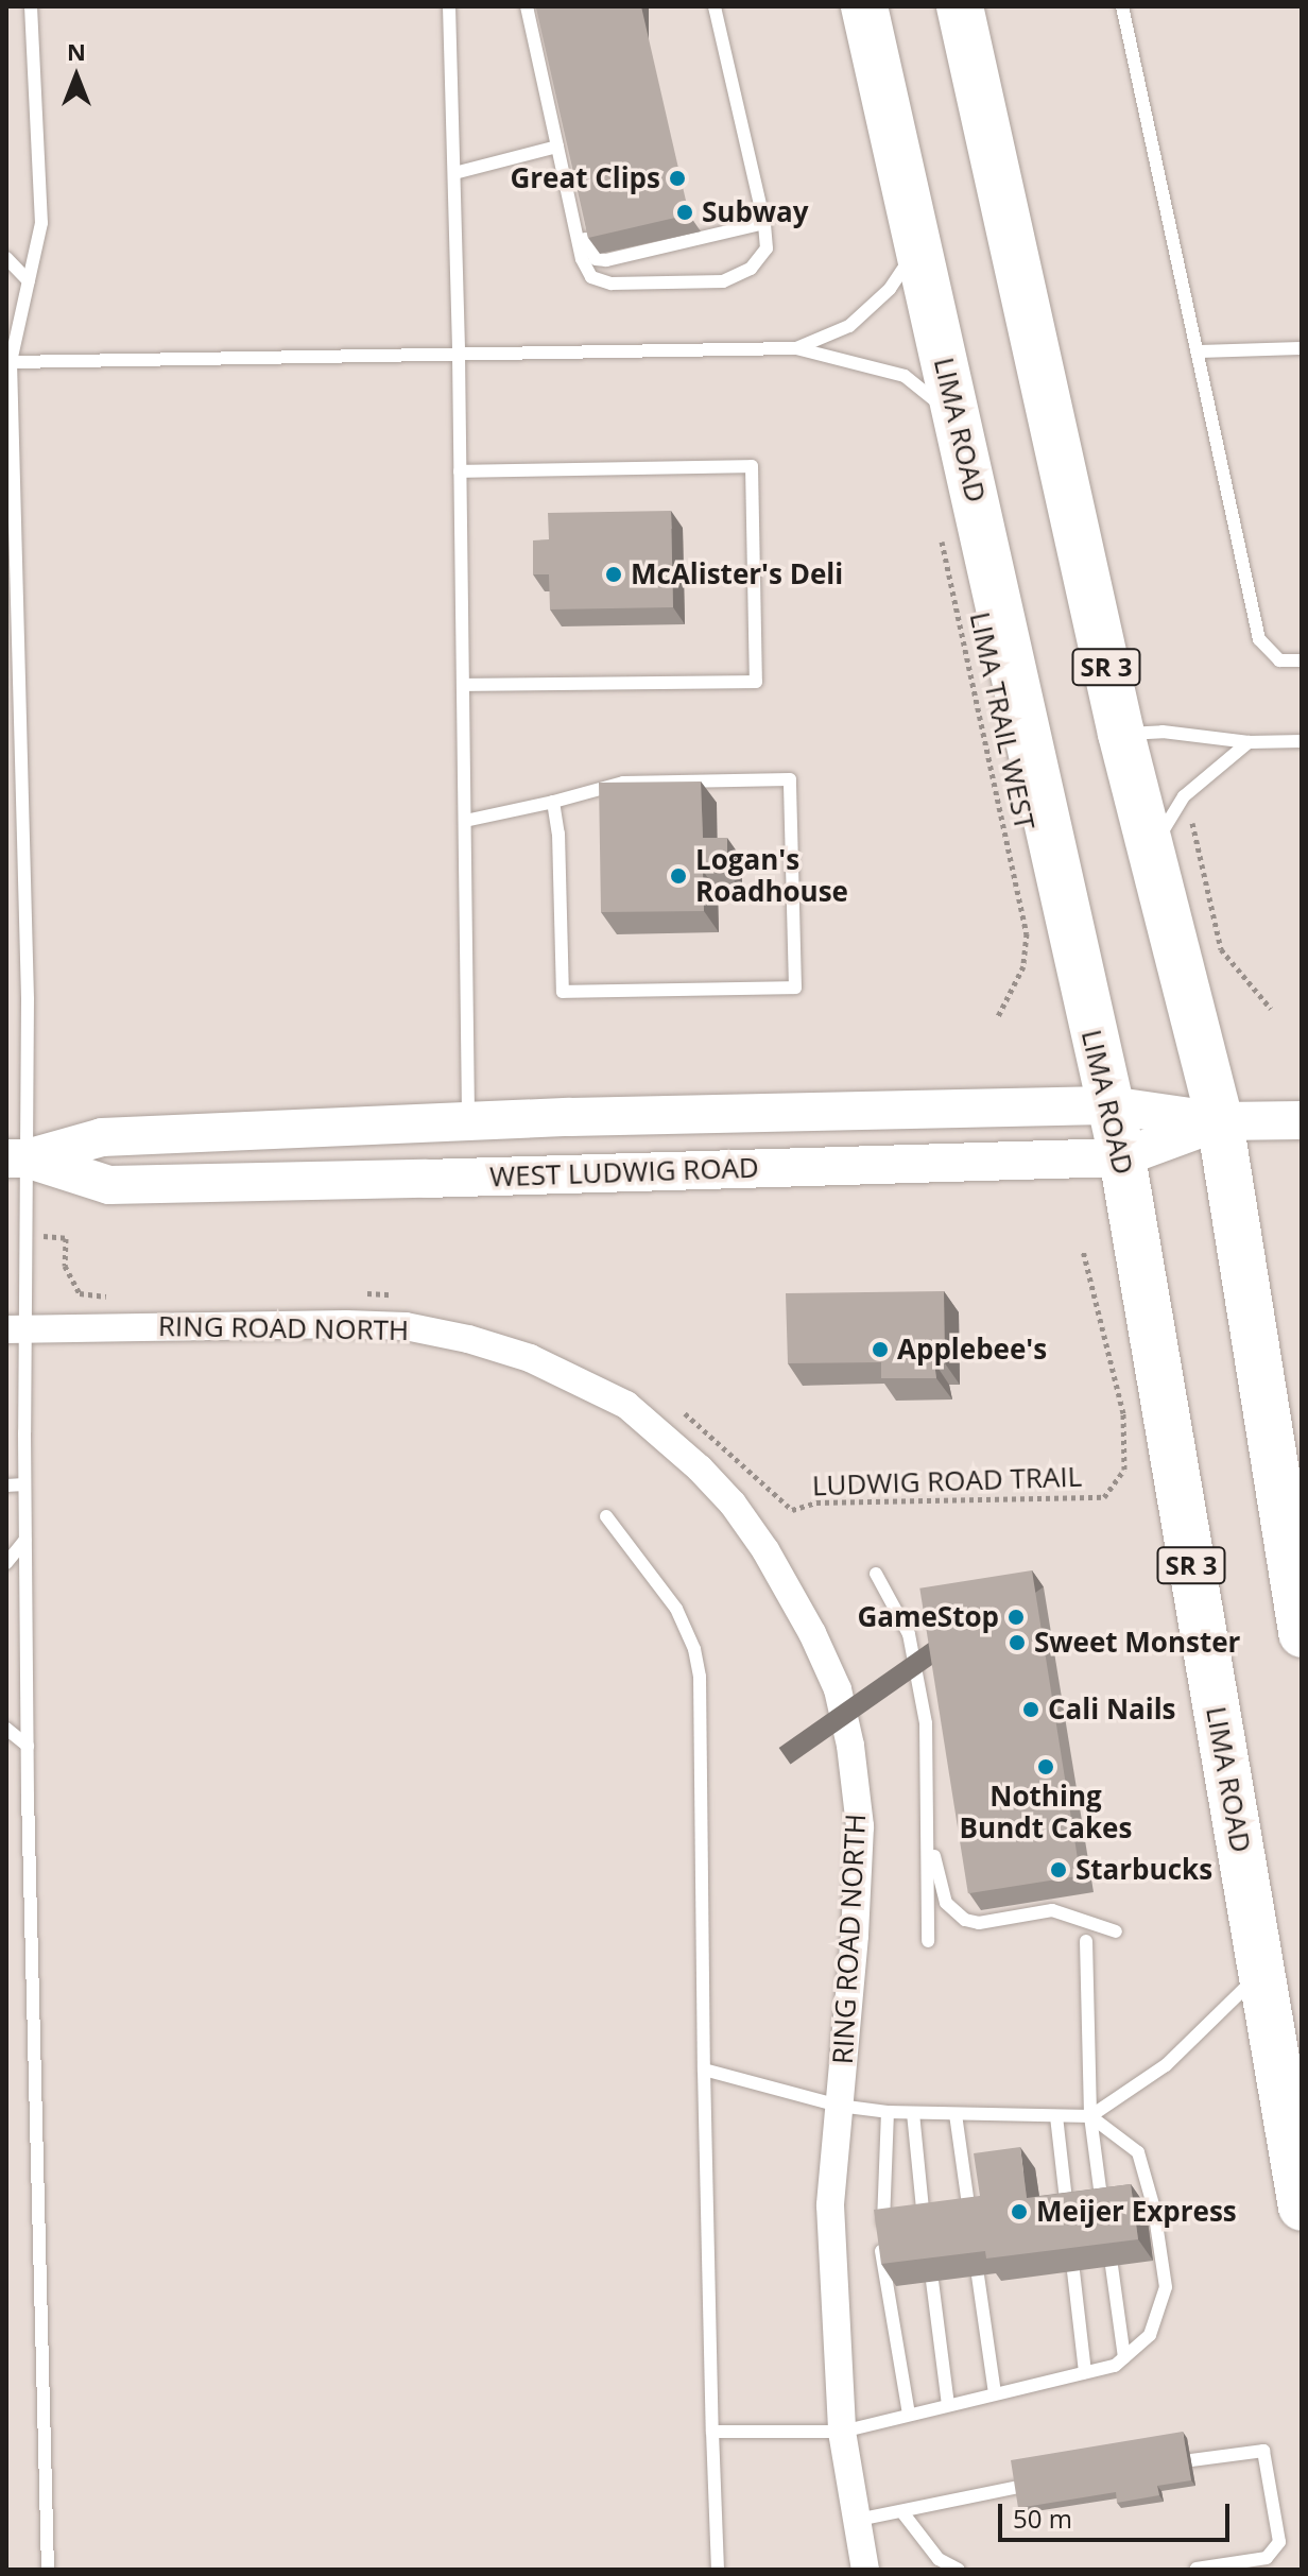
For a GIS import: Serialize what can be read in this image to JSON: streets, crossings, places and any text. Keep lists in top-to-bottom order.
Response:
{
  "streets": {
    "highway": ["LIMA ROAD", "SR 3"],
    "main road": ["WEST LUDWIG ROAD"],
    "street": ["RING ROAD NORTH"],
    "path": ["LIMA TRAIL WEST", "LUDWIG ROAD TRAIL"]
  },
  "crossings": [
    ["LIMA ROAD", "WEST LUDWIG ROAD"],
    ["SR 3", "WEST LUDWIG ROAD"]
  ],
  "places": [
    "Great Clips",
    "Subway",
    "McAlister's Deli",
    "Logan's Roadhouse",
    "Applebee's",
    "GameStop",
    "Sweet Monster",
    "Cali Nails",
    "Nothing Bundt Cakes",
    "Starbucks",
    "Meijer Express"
  ],
  "scale_bar": "50 m",
  "north": "top"
}
